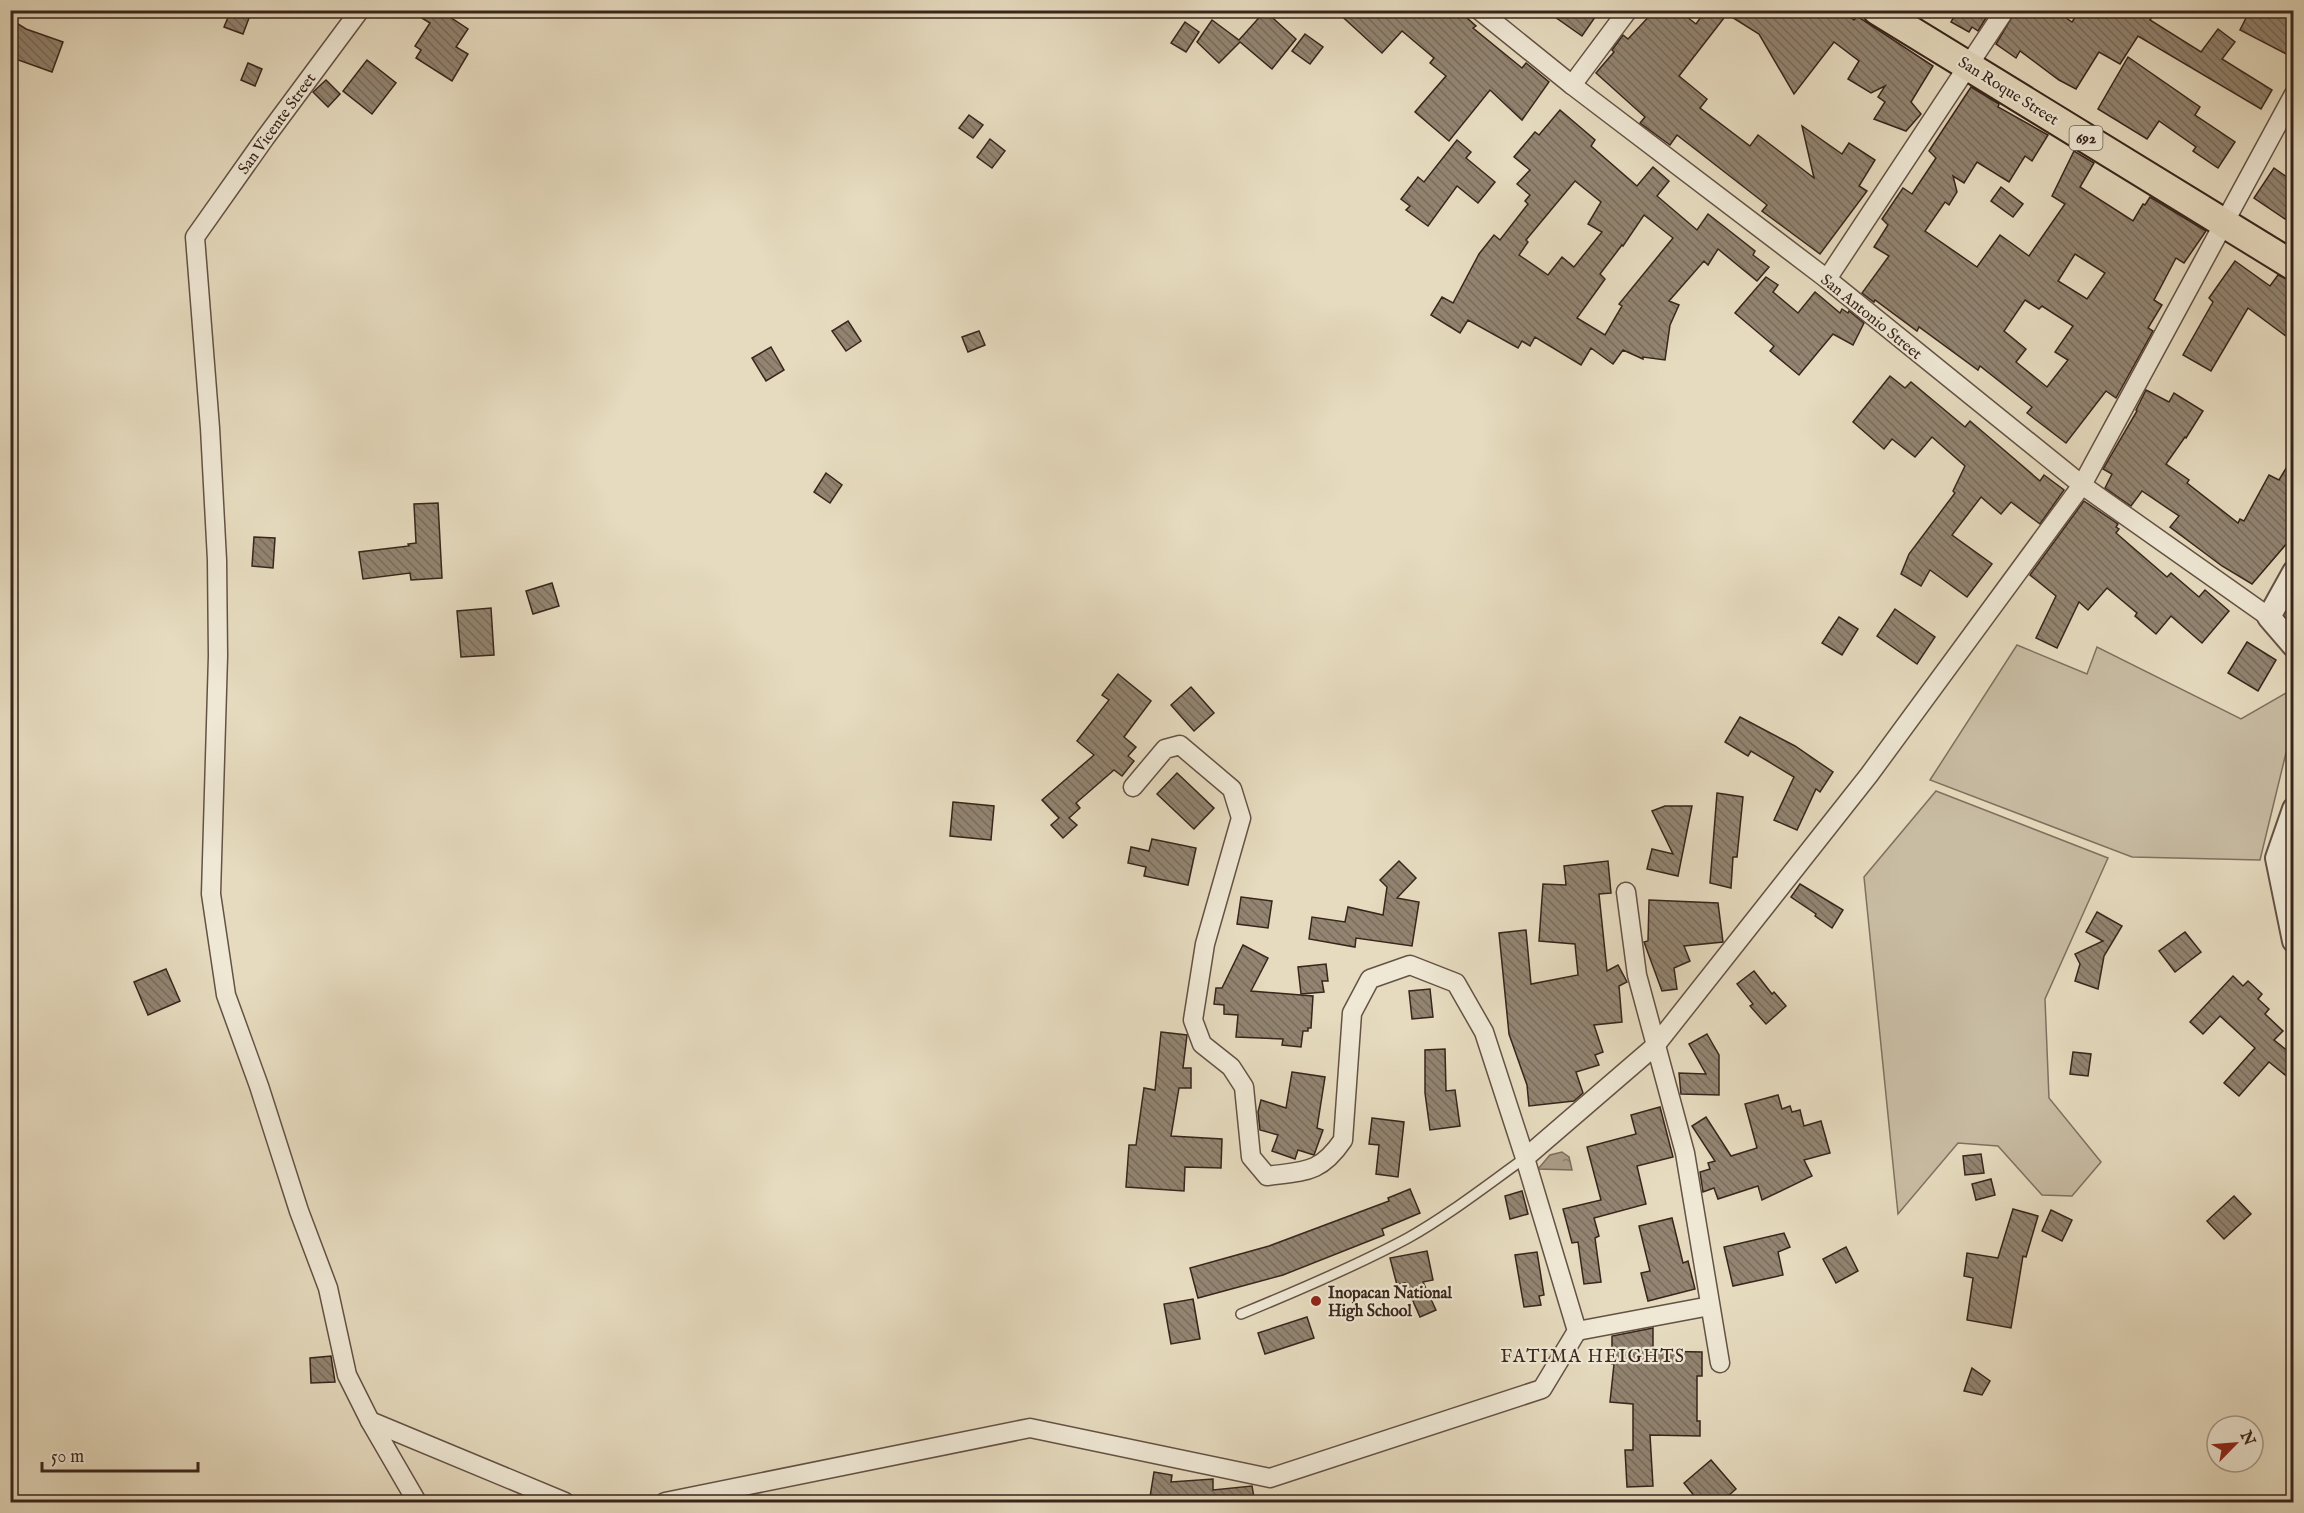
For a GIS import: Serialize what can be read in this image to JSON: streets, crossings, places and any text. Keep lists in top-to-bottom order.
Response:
{
  "streets": {
    "main road": ["San Roque Street", "692"],
    "street": ["San Vicente Street", "San Antonio Street"]
  },
  "districts": ["FATIMA HEIGHTS"],
  "places": ["Inopacan National High School"],
  "scale_bar": "50 m",
  "north": "top right"
}
